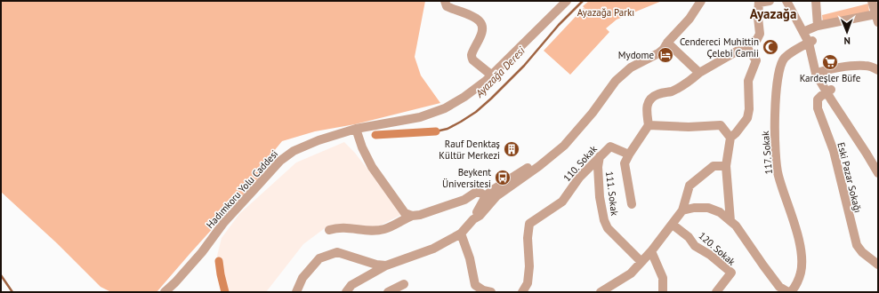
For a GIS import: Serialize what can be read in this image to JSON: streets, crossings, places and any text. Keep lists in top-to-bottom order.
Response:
{
  "streets": {
    "street": [
      "117. Sokak",
      "110. Sokak",
      "Eski Pazar Sokağı",
      "Hadımkoru Yolu Caddesi",
      "111. Sokak",
      "120. Sokak"
    ]
  },
  "crossings": [
    ["110. Sokak", "111. Sokak"]
  ],
  "districts": ["Ayazağa"],
  "water": ["Ayazağa Deresi"],
  "parks": ["Ayazağa Parkı"],
  "places": {
    "mosque": ["Cendereci Muhittin Çelebi Camii"],
    "hotel": ["Mydome"],
    "supermarket": ["Kardeşler Büfe"],
    "building": ["Rauf Denktaş Kültür Merkezi"],
    "bus stop": ["Beykent Üniversitesi"]
  },
  "north": "bottom"
}
